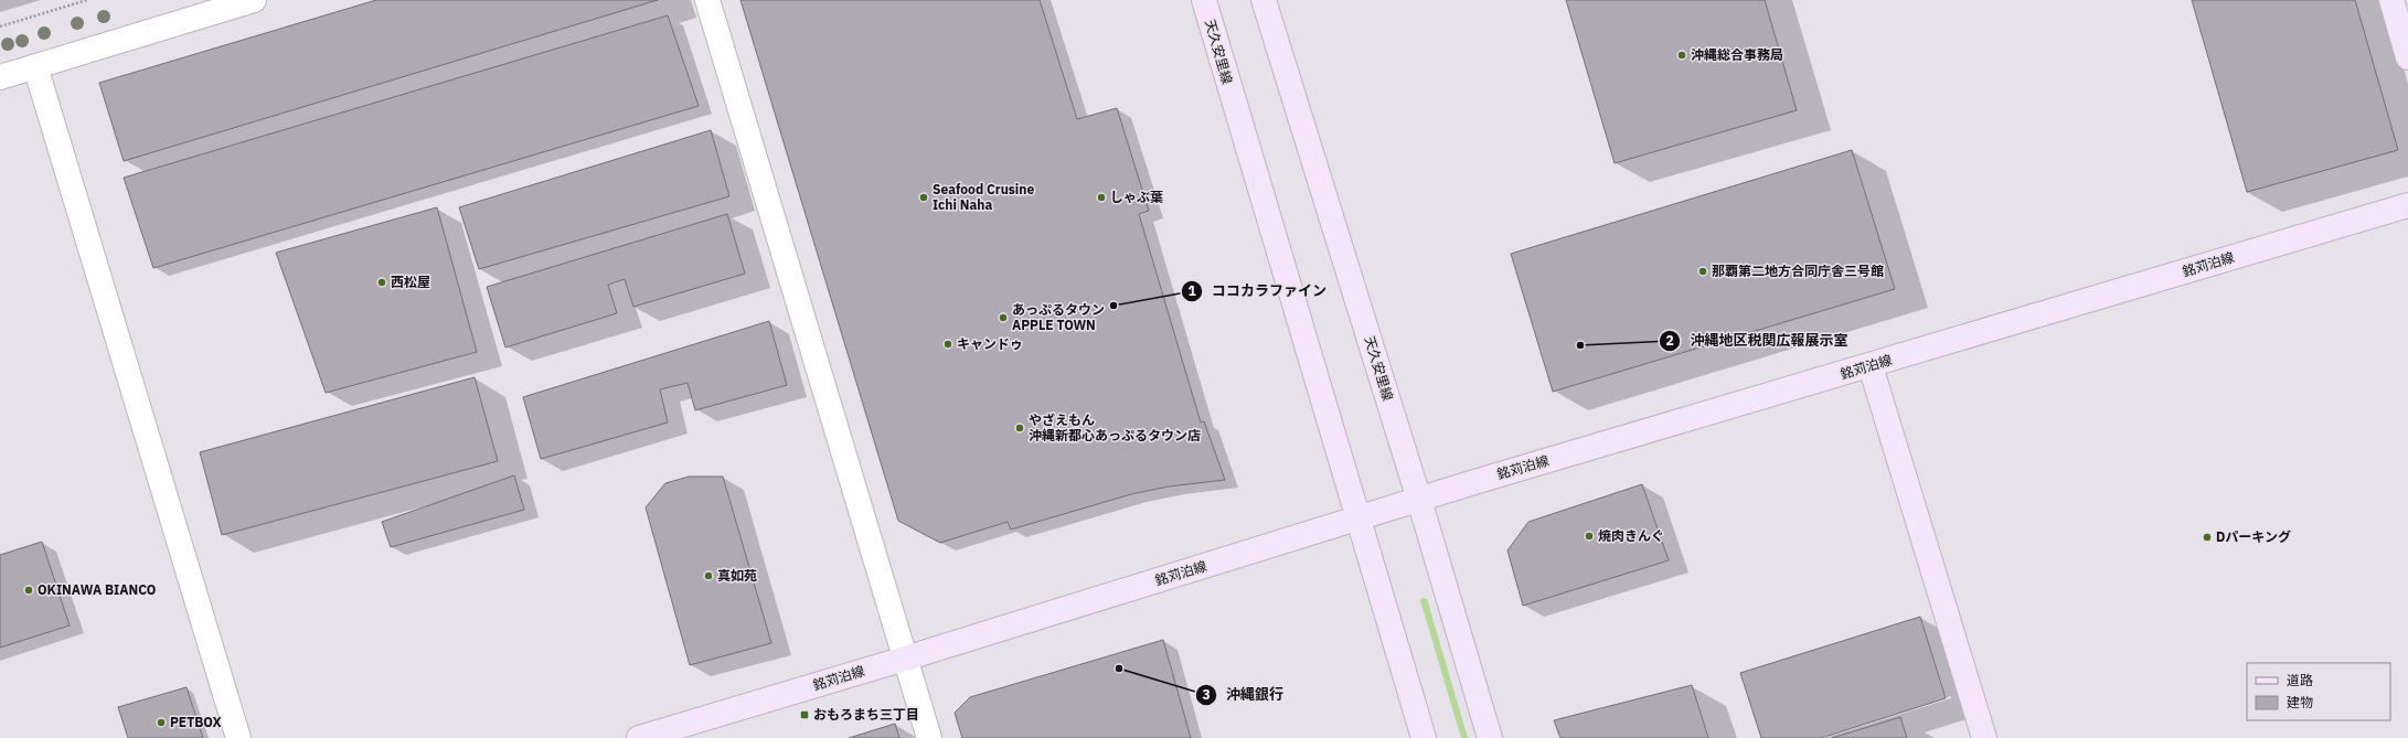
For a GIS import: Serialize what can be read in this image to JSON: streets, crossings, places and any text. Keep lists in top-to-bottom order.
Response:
{
  "streets": {
    "street": ["天久安里線", "銘苅泊線"]
  },
  "crossings": [
    ["天久安里線", "銘苅泊線"]
  ],
  "places": {
    "other": [
      "沖縄総合事務局",
      "Seafood Crusine Ichi Naha",
      "しゃぶ葉",
      "那覇第二地方合同庁舎三号館",
      "西松屋",
      "ココカラファイン",
      "あっぷるタウン APPLE TOWN",
      "キャンドゥ",
      "沖縄地区税関広報展示室",
      "やざえもん 沖縄新都心あっぷるタウン店",
      "焼肉きんぐ",
      "Dパーキング",
      "真如苑",
      "OKINAWA BIANCO",
      "沖縄銀行",
      "PETBOX"
    ],
    "transit": ["おもろまち三丁目"]
  },
  "legend": ["道路", "建物"]
}
